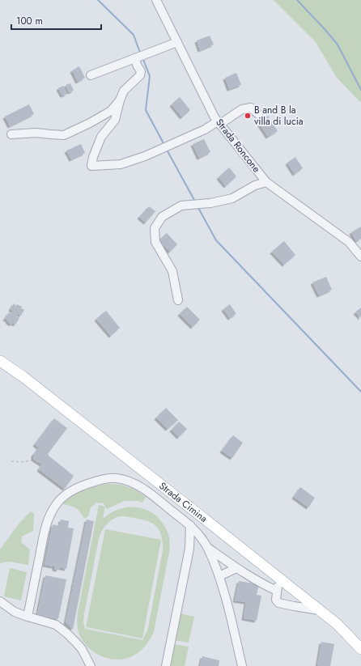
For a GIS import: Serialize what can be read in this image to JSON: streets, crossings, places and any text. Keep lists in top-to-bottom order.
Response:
{
  "streets": {
    "main road": ["Strada Cimina"],
    "street": ["Strada Roncone"]
  },
  "places": ["B and B la villa di lucia"],
  "scale_bar": "100 m"
}
